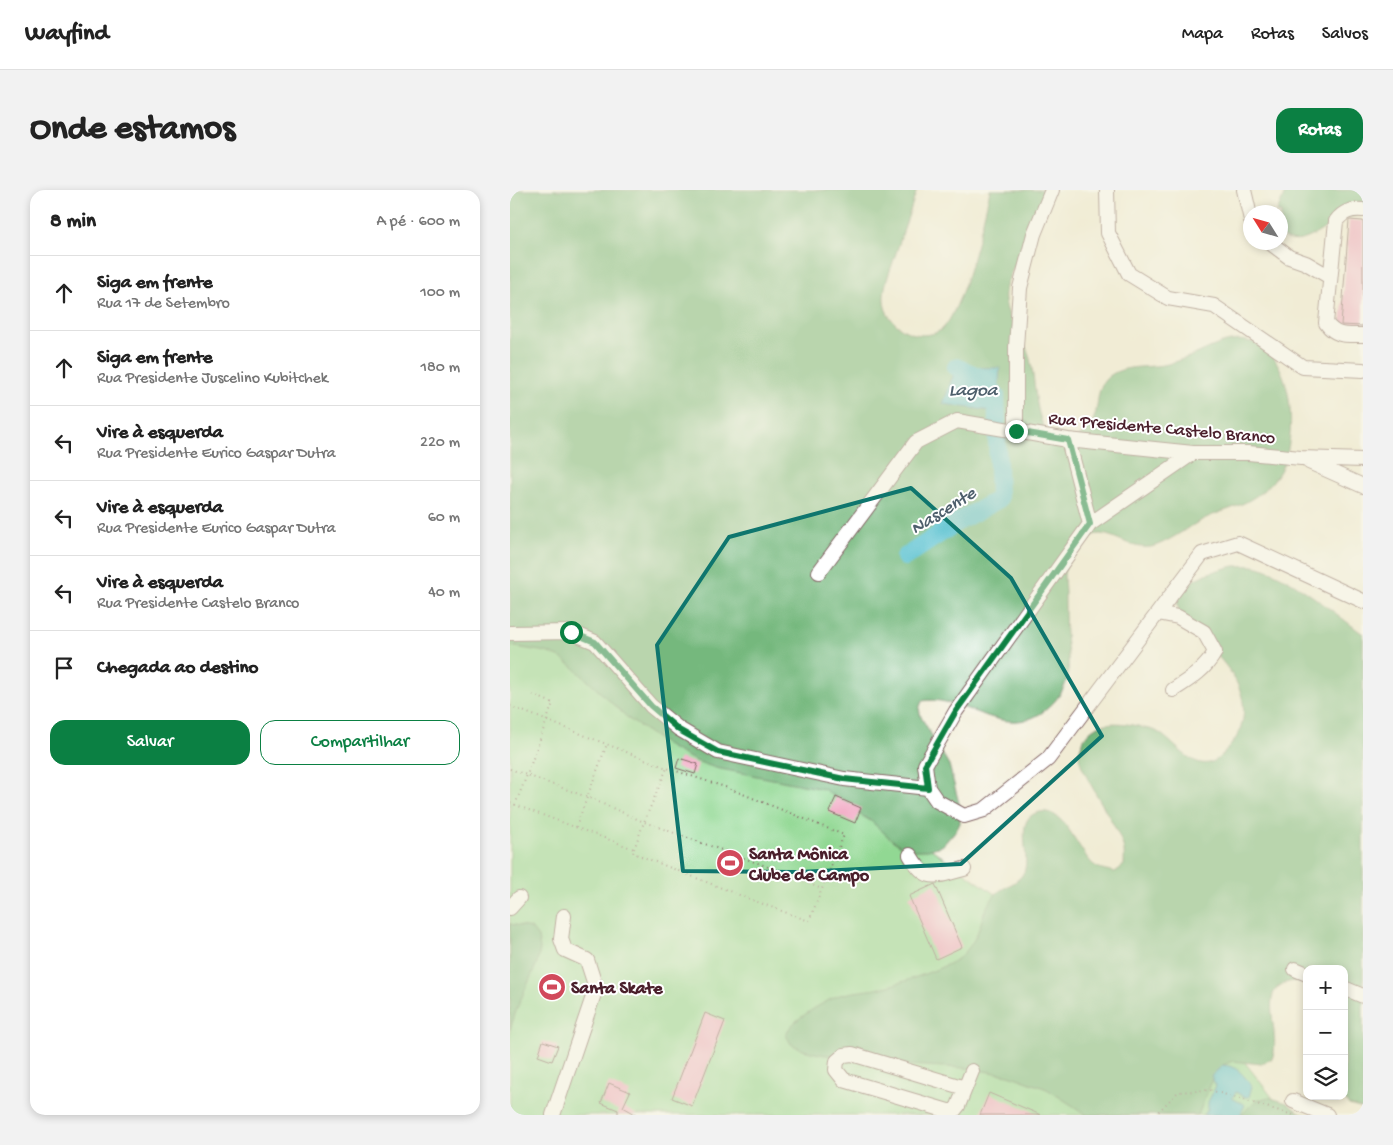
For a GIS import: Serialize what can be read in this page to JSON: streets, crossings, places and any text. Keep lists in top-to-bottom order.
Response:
{
  "streets": {
    "street": ["Rua Presidente Castelo Branco"]
  },
  "water": ["Lagoa", "Nascente"],
  "places": {
    "sports": ["Santa Mônica Clube de Campo", "Santa Skate"]
  },
  "north": "top left",
  "page": {
    "header": "Wayfind",
    "nav": ["Mapa", "Rotas", "Salvos"],
    "buttons": [
      "Rotas",
      ["Salvar", "Compartilhar"]
    ],
    "title": "Onde estamos",
    "heading": ["8 min", "A pé · 600 m"],
    "list": [
      ["Siga em frente", "Rua 17 de Setembro", "100 m"],
      ["Siga em frente", "Rua Presidente Juscelino Kubitchek", "180 m"],
      ["Vire à esquerda", "Rua Presidente Eurico Gaspar Dutra", "220 m"],
      ["Vire à esquerda", "Rua Presidente Eurico Gaspar Dutra", "60 m"],
      ["Vire à esquerda", "Rua Presidente Castelo Branco", "40 m"],
      "Chegada ao destino"
    ],
    "map_buttons": ["+", "−"]
  }
}
